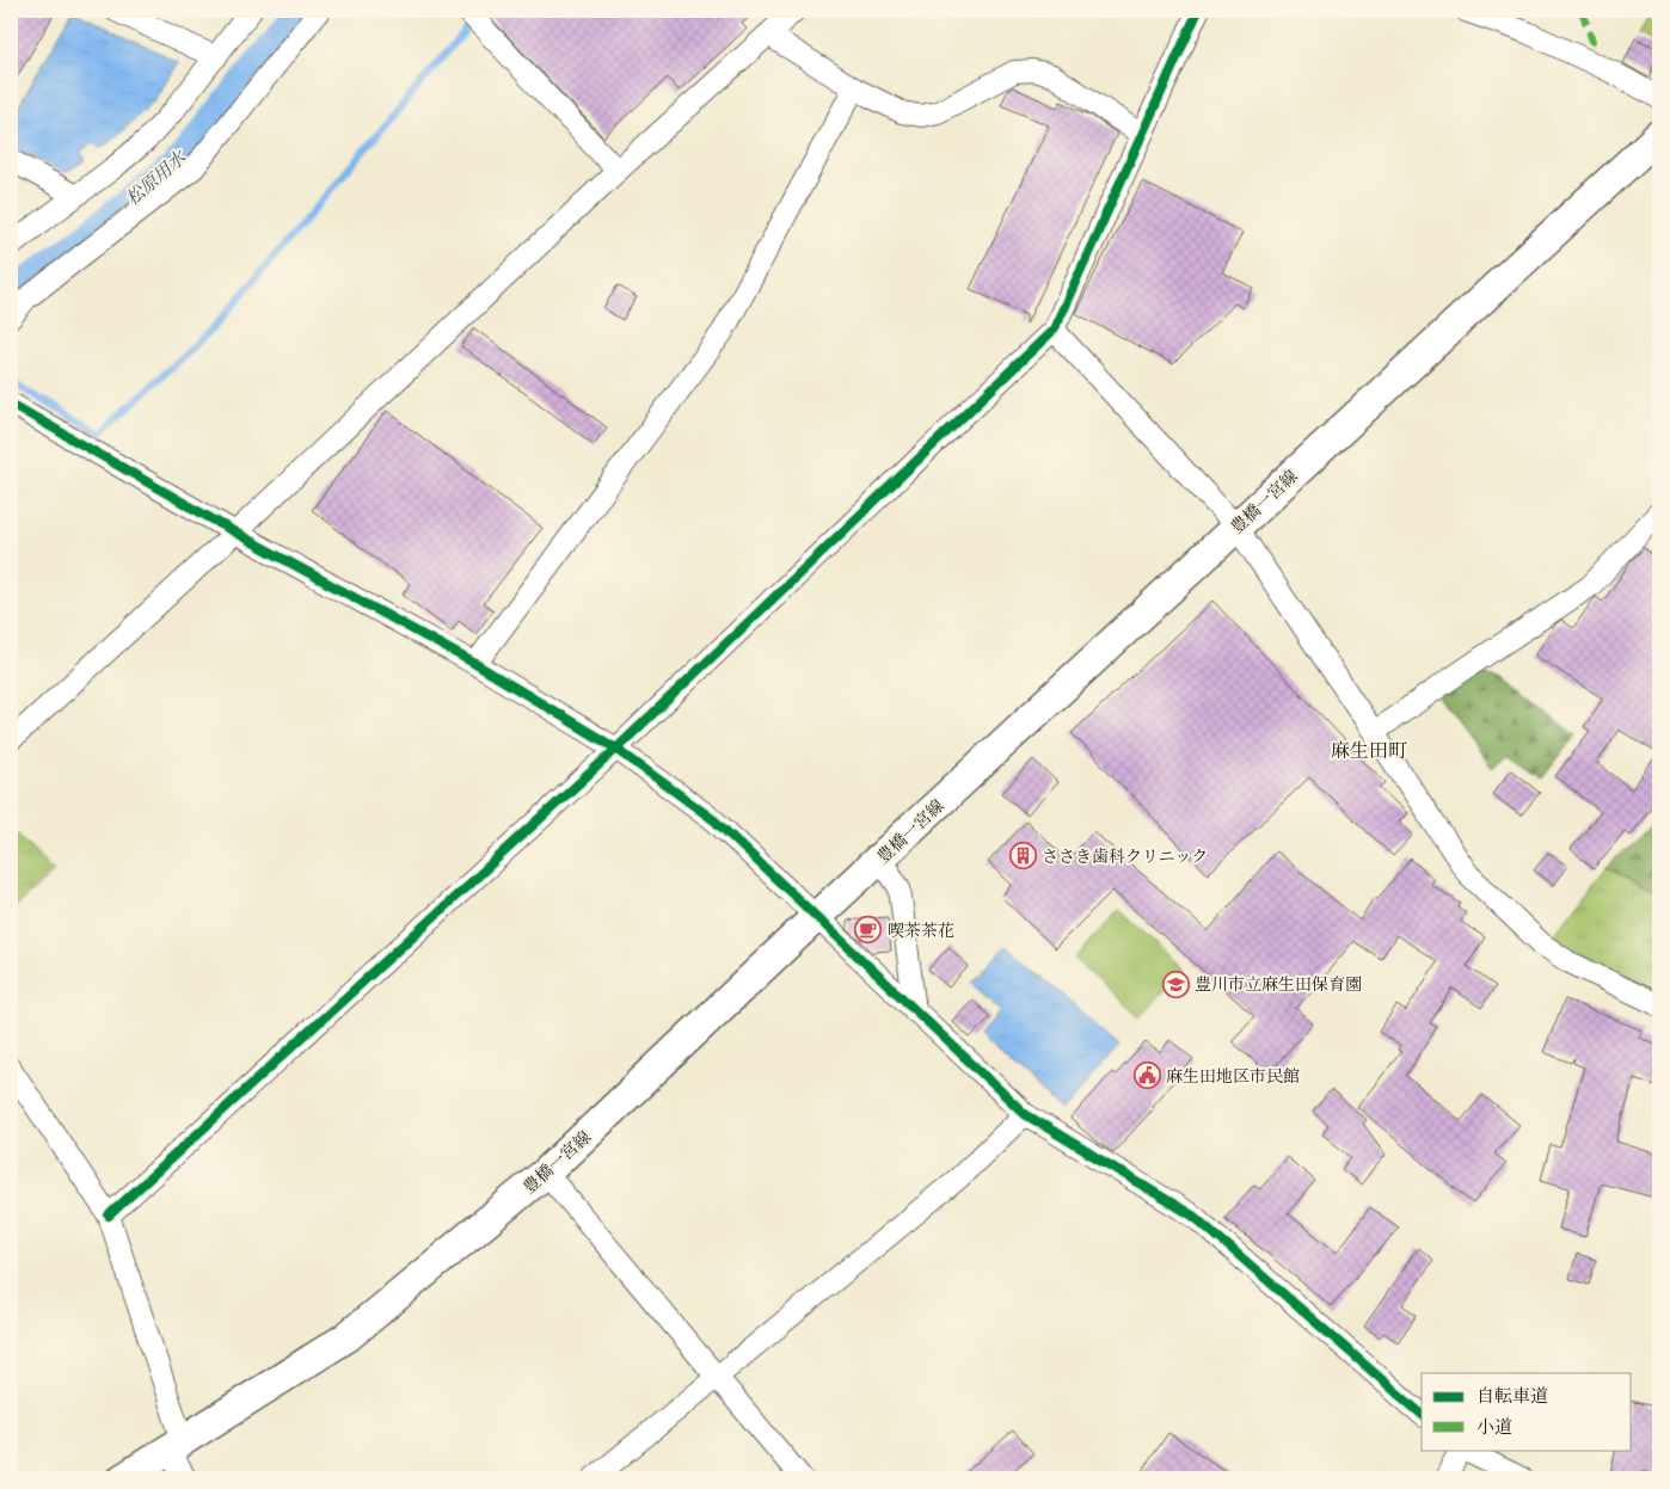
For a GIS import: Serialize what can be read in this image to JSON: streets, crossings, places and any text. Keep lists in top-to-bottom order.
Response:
{
  "streets": {
    "main road": ["豊橋一宮線"]
  },
  "districts": ["麻生田町"],
  "water": ["松原用水"],
  "places": {
    "building": ["ささき歯科クリニック"],
    "cafe": ["喫茶茶花"],
    "school or university": ["豊川市立麻生田保育園"],
    "public building": ["麻生田地区市民館"]
  },
  "legend": ["自転車道", "小道"]
}
